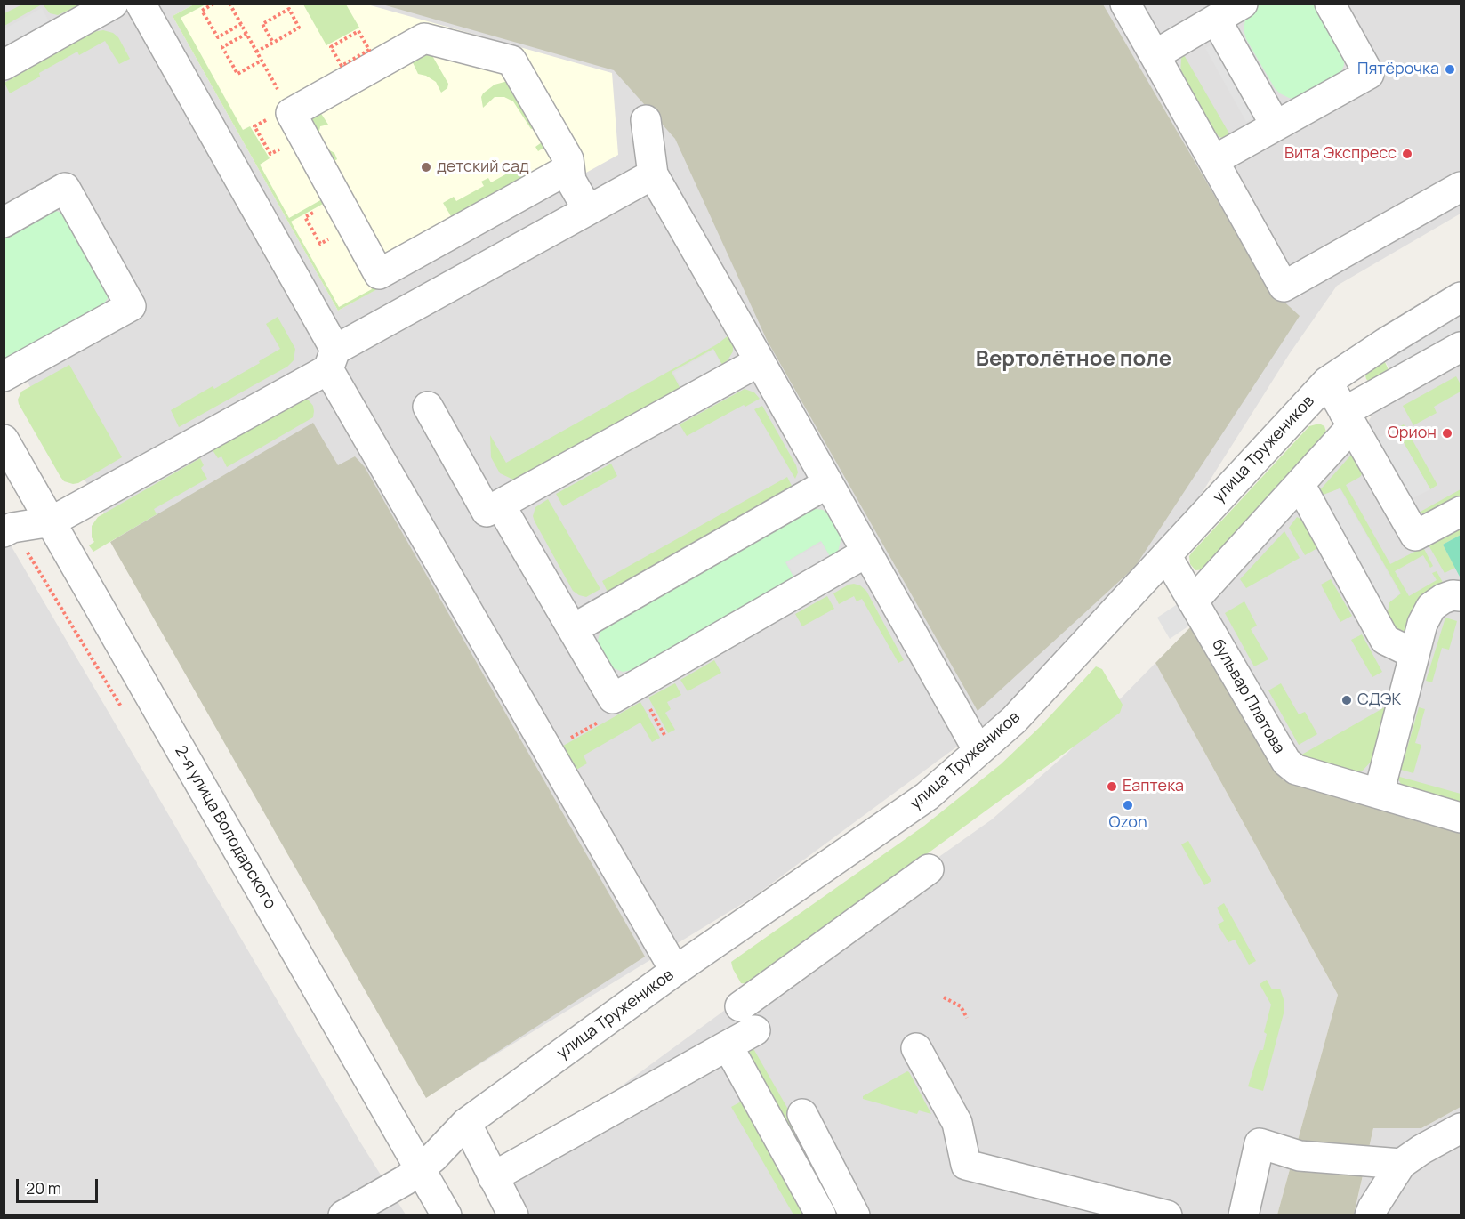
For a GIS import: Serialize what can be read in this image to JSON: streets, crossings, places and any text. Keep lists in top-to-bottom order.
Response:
{
  "streets": {
    "street": ["улица Тружеников", "бульвар Платова", "2-я улица Володарского"]
  },
  "crossings": [
    ["улица Тружеников", "бульвар Платова"],
    ["улица Тружеников", "2-я улица Володарского"]
  ],
  "districts": ["Вертолётное поле"],
  "places": [
    "Пятёрочка",
    "Вита Экспресс",
    "детский сад",
    "Орион",
    "СДЭК",
    "Еаптека",
    "Ozon"
  ],
  "scale_bar": "20 m"
}
